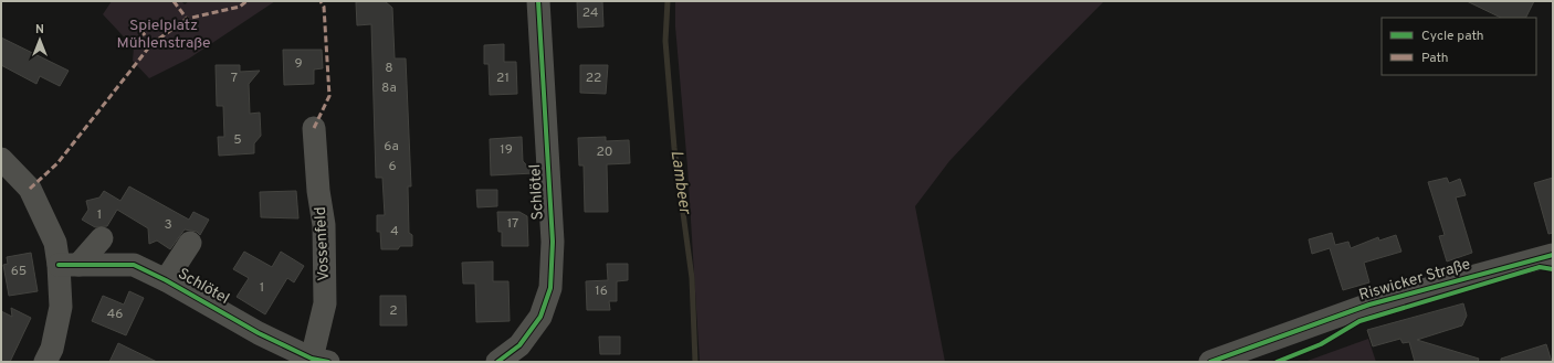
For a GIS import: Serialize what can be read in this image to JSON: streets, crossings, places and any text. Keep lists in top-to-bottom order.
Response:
{
  "streets": {
    "street": ["Schlötel", "Vossenfeld", "Riswicker Straße"]
  },
  "crossings": [
    ["Schlötel", "Vossenfeld"]
  ],
  "water": ["Lambeer"],
  "parks": ["Spielplatz Mühlenstraße"],
  "house_numbers": [
    "24",
    "9",
    "8",
    "7",
    "21",
    "22",
    "8a",
    "5",
    "6a",
    "19",
    "20",
    "6",
    "1",
    "17",
    "3",
    "4",
    "65",
    "1",
    "16",
    "2",
    "46"
  ],
  "legend": ["Cycle path", "Path"],
  "north": "top"
}
